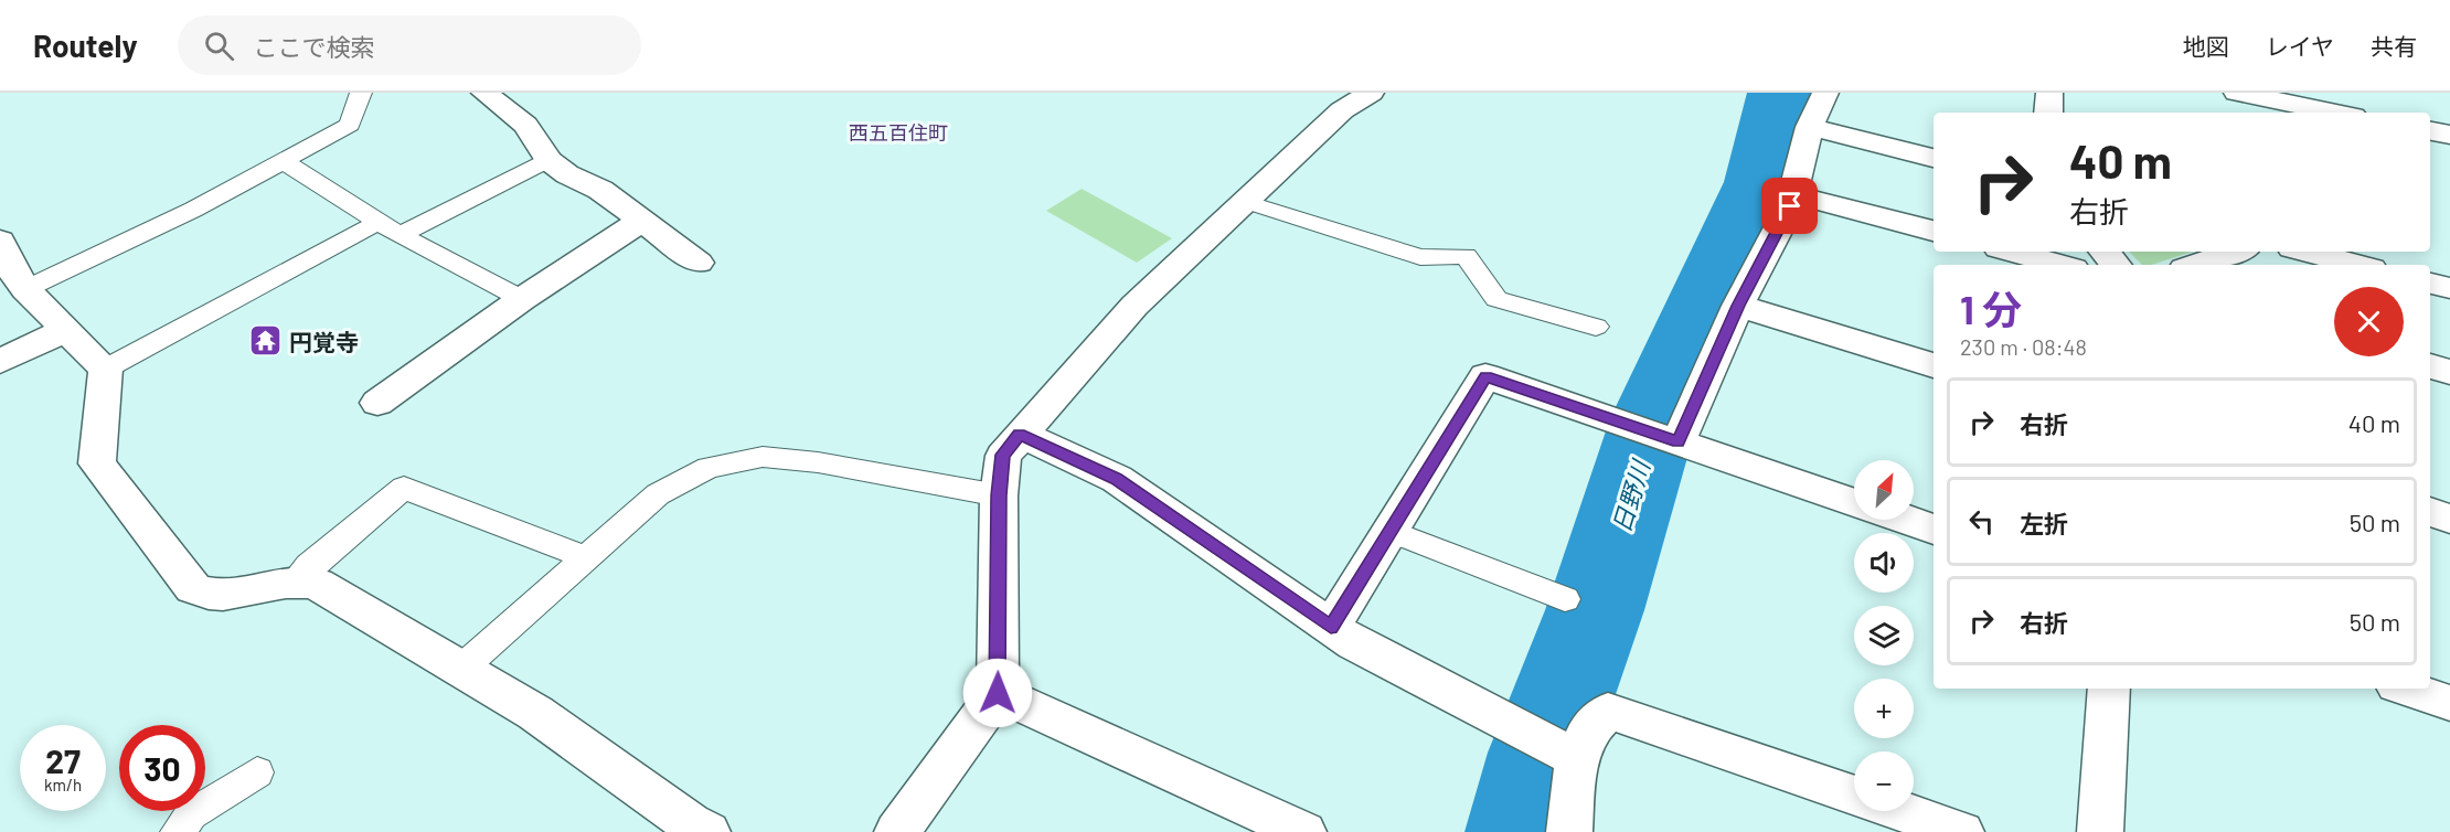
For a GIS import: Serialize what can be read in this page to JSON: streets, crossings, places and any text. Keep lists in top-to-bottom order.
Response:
{
  "districts": ["西五百住町"],
  "water": ["日野川"],
  "places": {
    "temple": ["円覚寺"]
  },
  "north": "top right",
  "page": {
    "header": "Routely",
    "search": "ここで検索",
    "nav": ["地図", "レイヤ", "共有"],
    "turn": ["40 m", "右折"],
    "heading": ["1 分", "230 m · 08:48"],
    "list": [
      {
        "name": "右折",
        "value": "40 m"
      },
      {
        "name": "左折",
        "value": "50 m"
      },
      {
        "name": "右折",
        "value": "50 m"
      }
    ],
    "map_buttons": ["+", "−"],
    "speed": "27 km/h",
    "limit": "30"
  }
}
